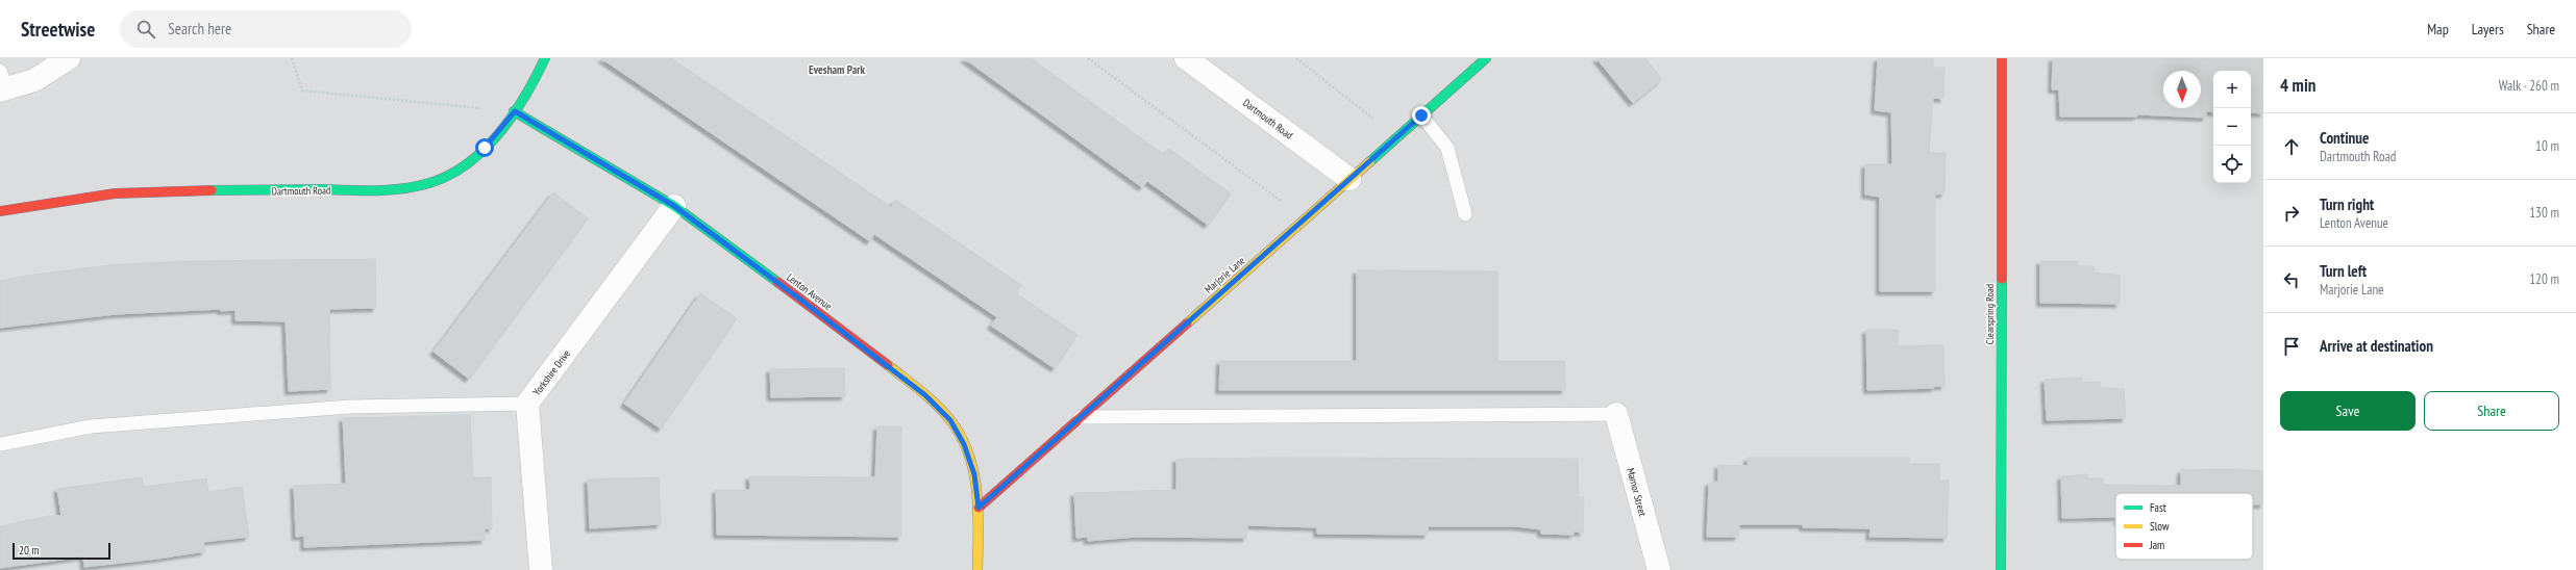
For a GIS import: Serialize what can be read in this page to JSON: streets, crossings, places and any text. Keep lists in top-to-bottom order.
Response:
{
  "streets": {
    "street": [
      "Dartmouth Road",
      "Marjorie Lane",
      "Lenton Avenue",
      "Clearspring Road",
      "Yorkshire Drive",
      "Marnor Street"
    ]
  },
  "crossings": [
    ["Dartmouth Road", "Marjorie Lane"],
    ["Dartmouth Road", "Lenton Avenue"],
    ["Marjorie Lane", "Lenton Avenue"],
    ["Lenton Avenue", "Yorkshire Drive"]
  ],
  "districts": ["Evesham Park"],
  "legend": ["Fast", "Slow", "Jam"],
  "scale_bar": "20 m",
  "north": "bottom",
  "page": {
    "header": "Streetwise",
    "search": "Search here",
    "nav": ["Map", "Layers", "Share"],
    "heading": ["4 min", "Walk · 260 m"],
    "map_buttons": ["+", "−"],
    "list": [
      ["Continue", "Dartmouth Road", "10 m"],
      ["Turn right", "Lenton Avenue", "130 m"],
      ["Turn left", "Marjorie Lane", "120 m"],
      "Arrive at destination"
    ],
    "buttons": ["Save", "Share"],
    "scale": "20 m"
  }
}
